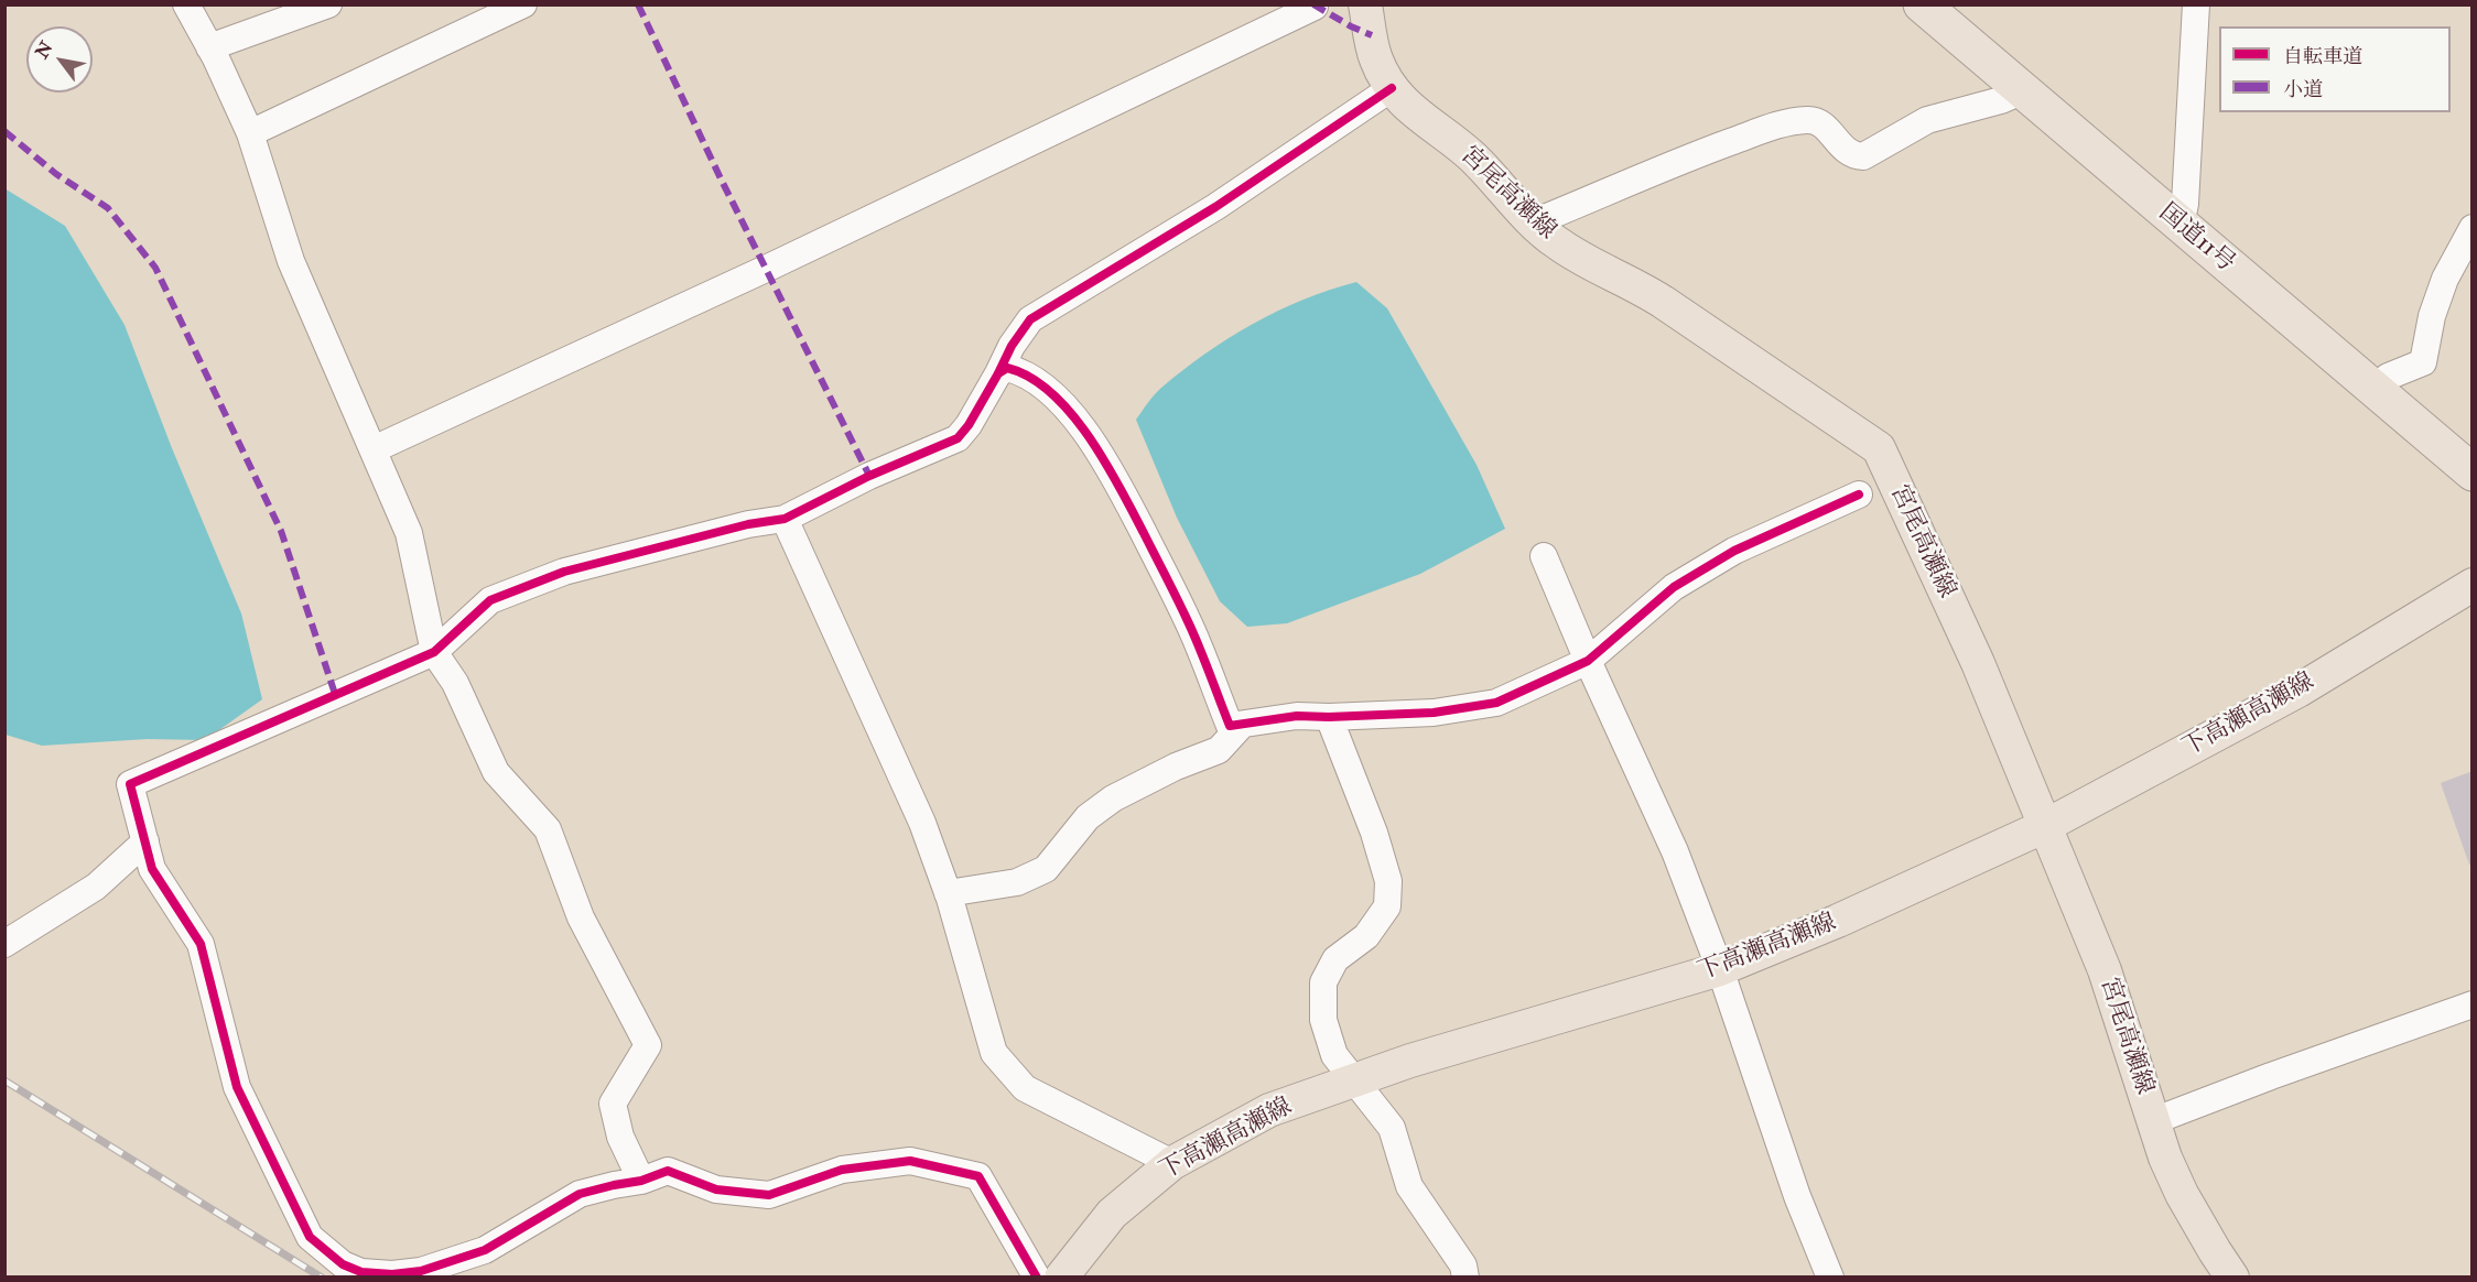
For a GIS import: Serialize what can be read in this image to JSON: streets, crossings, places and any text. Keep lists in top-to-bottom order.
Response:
{
  "streets": {
    "highway": ["国道11号"],
    "main road": ["宮尾高瀬線", "下高瀬高瀬線"]
  },
  "crossings": [
    ["宮尾高瀬線", "下高瀬高瀬線"]
  ],
  "legend": ["自転車道", "小道"],
  "north": "top left"
}
